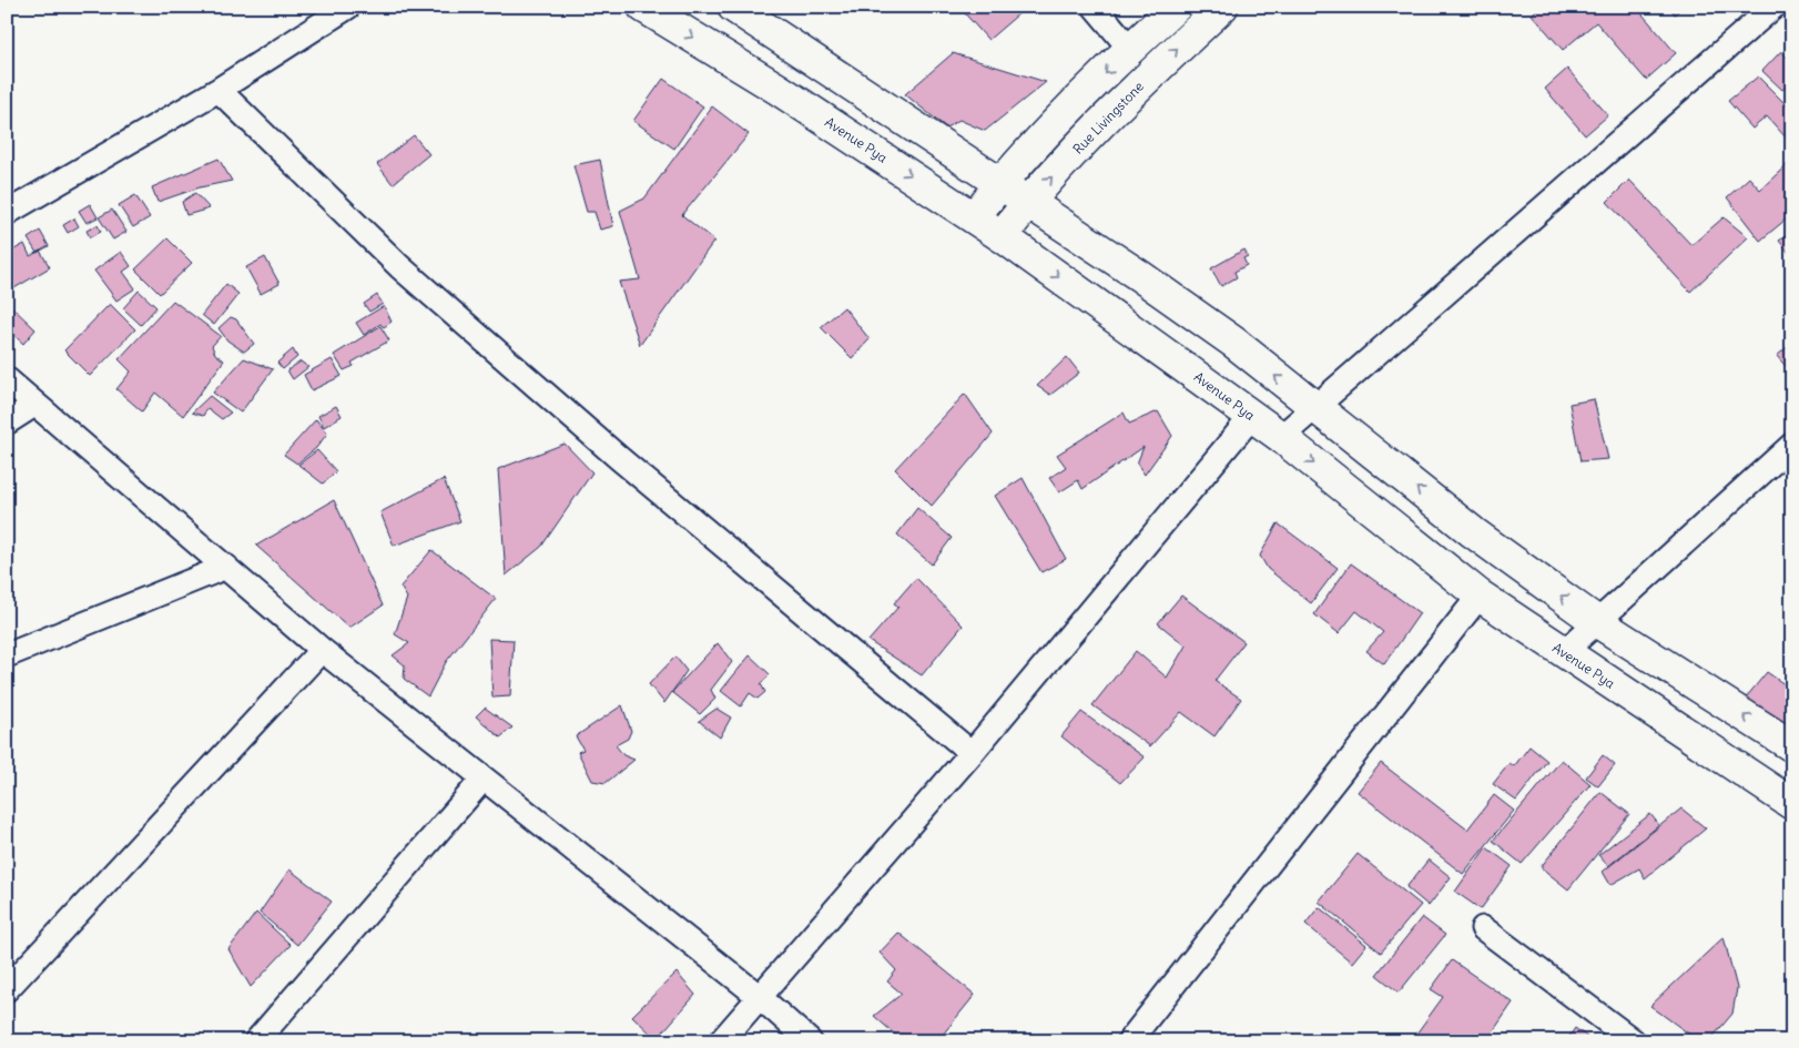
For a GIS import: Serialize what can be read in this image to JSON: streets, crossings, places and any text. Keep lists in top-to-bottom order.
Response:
{
  "streets": {
    "main road": ["Rue Livingstone", "Avenue Pya"]
  },
  "crossings": [
    ["Rue Livingstone", "Avenue Pya"]
  ]
}
